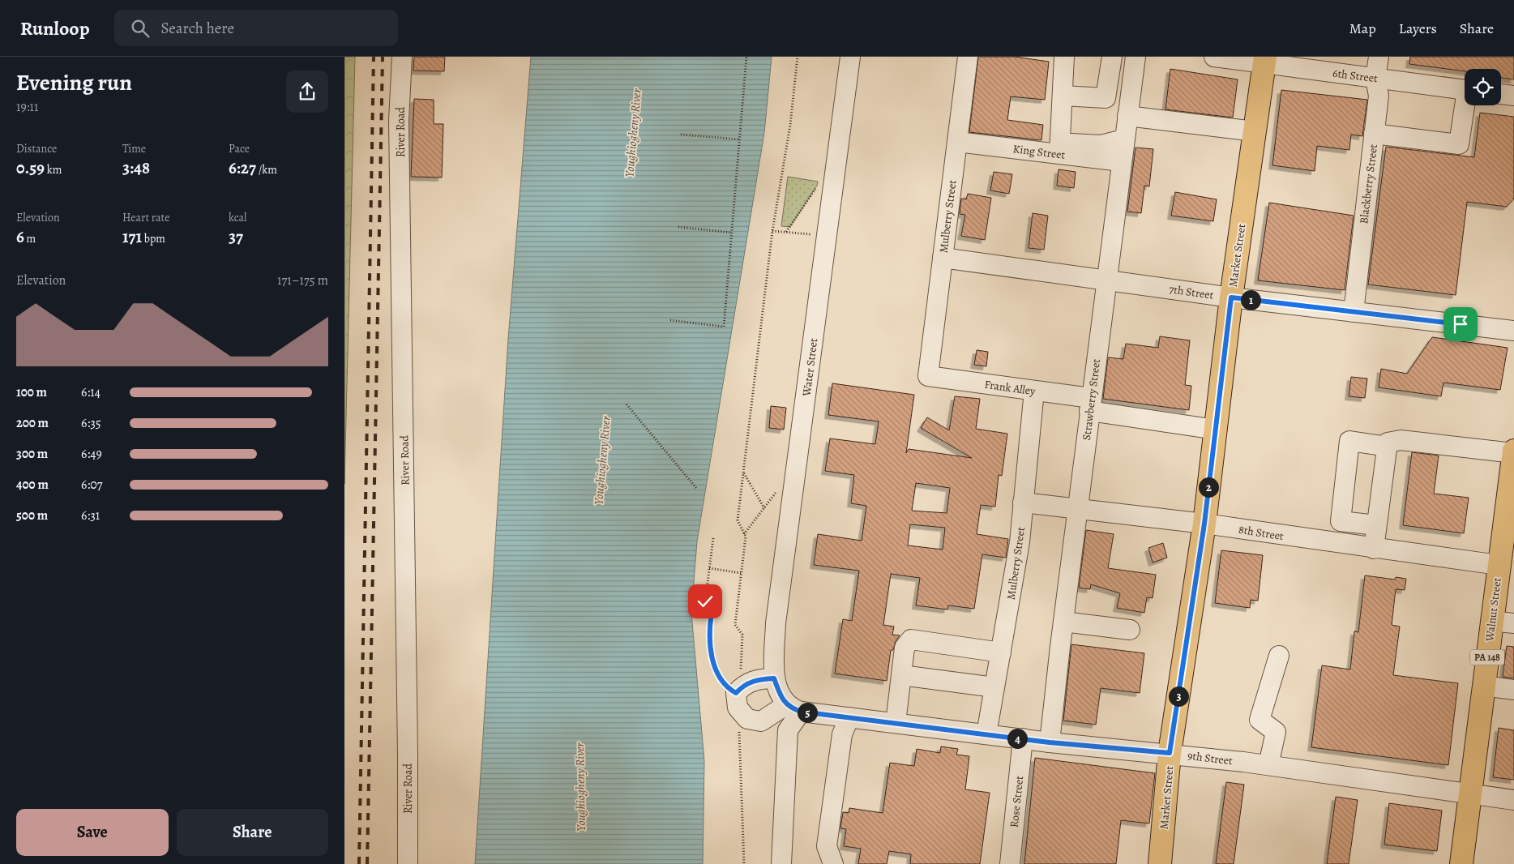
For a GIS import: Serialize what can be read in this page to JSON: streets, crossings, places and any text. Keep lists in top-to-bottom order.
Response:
{
  "streets": {
    "main road": ["Market Street", "Walnut Street", "PA 148"],
    "street": [
      "6th Street",
      "River Road",
      "King Street",
      "Blackberry Street",
      "Mulberry Street",
      "7th Street",
      "Water Street",
      "Frank Alley",
      "Strawberry Street",
      "8th Street",
      "9th Street",
      "Rose Street"
    ]
  },
  "crossings": [
    ["6th Street", "Blackberry Street"],
    ["6th Street", "Market Street"],
    ["King Street", "Mulberry Street"],
    ["King Street", "Strawberry Street"],
    ["Blackberry Street", "7th Street"],
    ["Mulberry Street", "7th Street"],
    ["Mulberry Street", "Frank Alley"],
    ["Mulberry Street", "8th Street"],
    ["Mulberry Street", "9th Street"],
    ["Market Street", "7th Street"],
    ["Market Street", "Frank Alley"],
    ["Market Street", "8th Street"],
    ["Market Street", "9th Street"],
    ["7th Street", "Strawberry Street"],
    ["Frank Alley", "Strawberry Street"],
    ["Strawberry Street", "8th Street"],
    ["Strawberry Street", "9th Street"],
    ["8th Street", "Walnut Street"],
    ["Walnut Street", "9th Street"],
    ["9th Street", "Rose Street"]
  ],
  "water": ["Youghiogheny River"],
  "page": {
    "header": "Runloop",
    "search": "Search here",
    "nav": ["Map", "Layers", "Share"],
    "heading": ["Evening run", "19:11"],
    "stats": [
      ["Distance", "0.59 km"],
      ["Time", "3:48"],
      ["Pace", "6:27 /km"],
      ["Elevation", "6 m"],
      ["Heart rate", "171 bpm"],
      ["kcal", "37"]
    ],
    "chart": ["Elevation", "171–175 m"],
    "pins": [
      "1",
      "2",
      "3",
      "5",
      "4"
    ],
    "list": [
      {
        "name": "100 m",
        "note": "6:14"
      },
      {
        "name": "200 m",
        "note": "6:35"
      },
      {
        "name": "300 m",
        "note": "6:49"
      },
      {
        "name": "400 m",
        "note": "6:07"
      },
      {
        "name": "500 m",
        "note": "6:31"
      }
    ],
    "buttons": ["Save", "Share"]
  }
}
